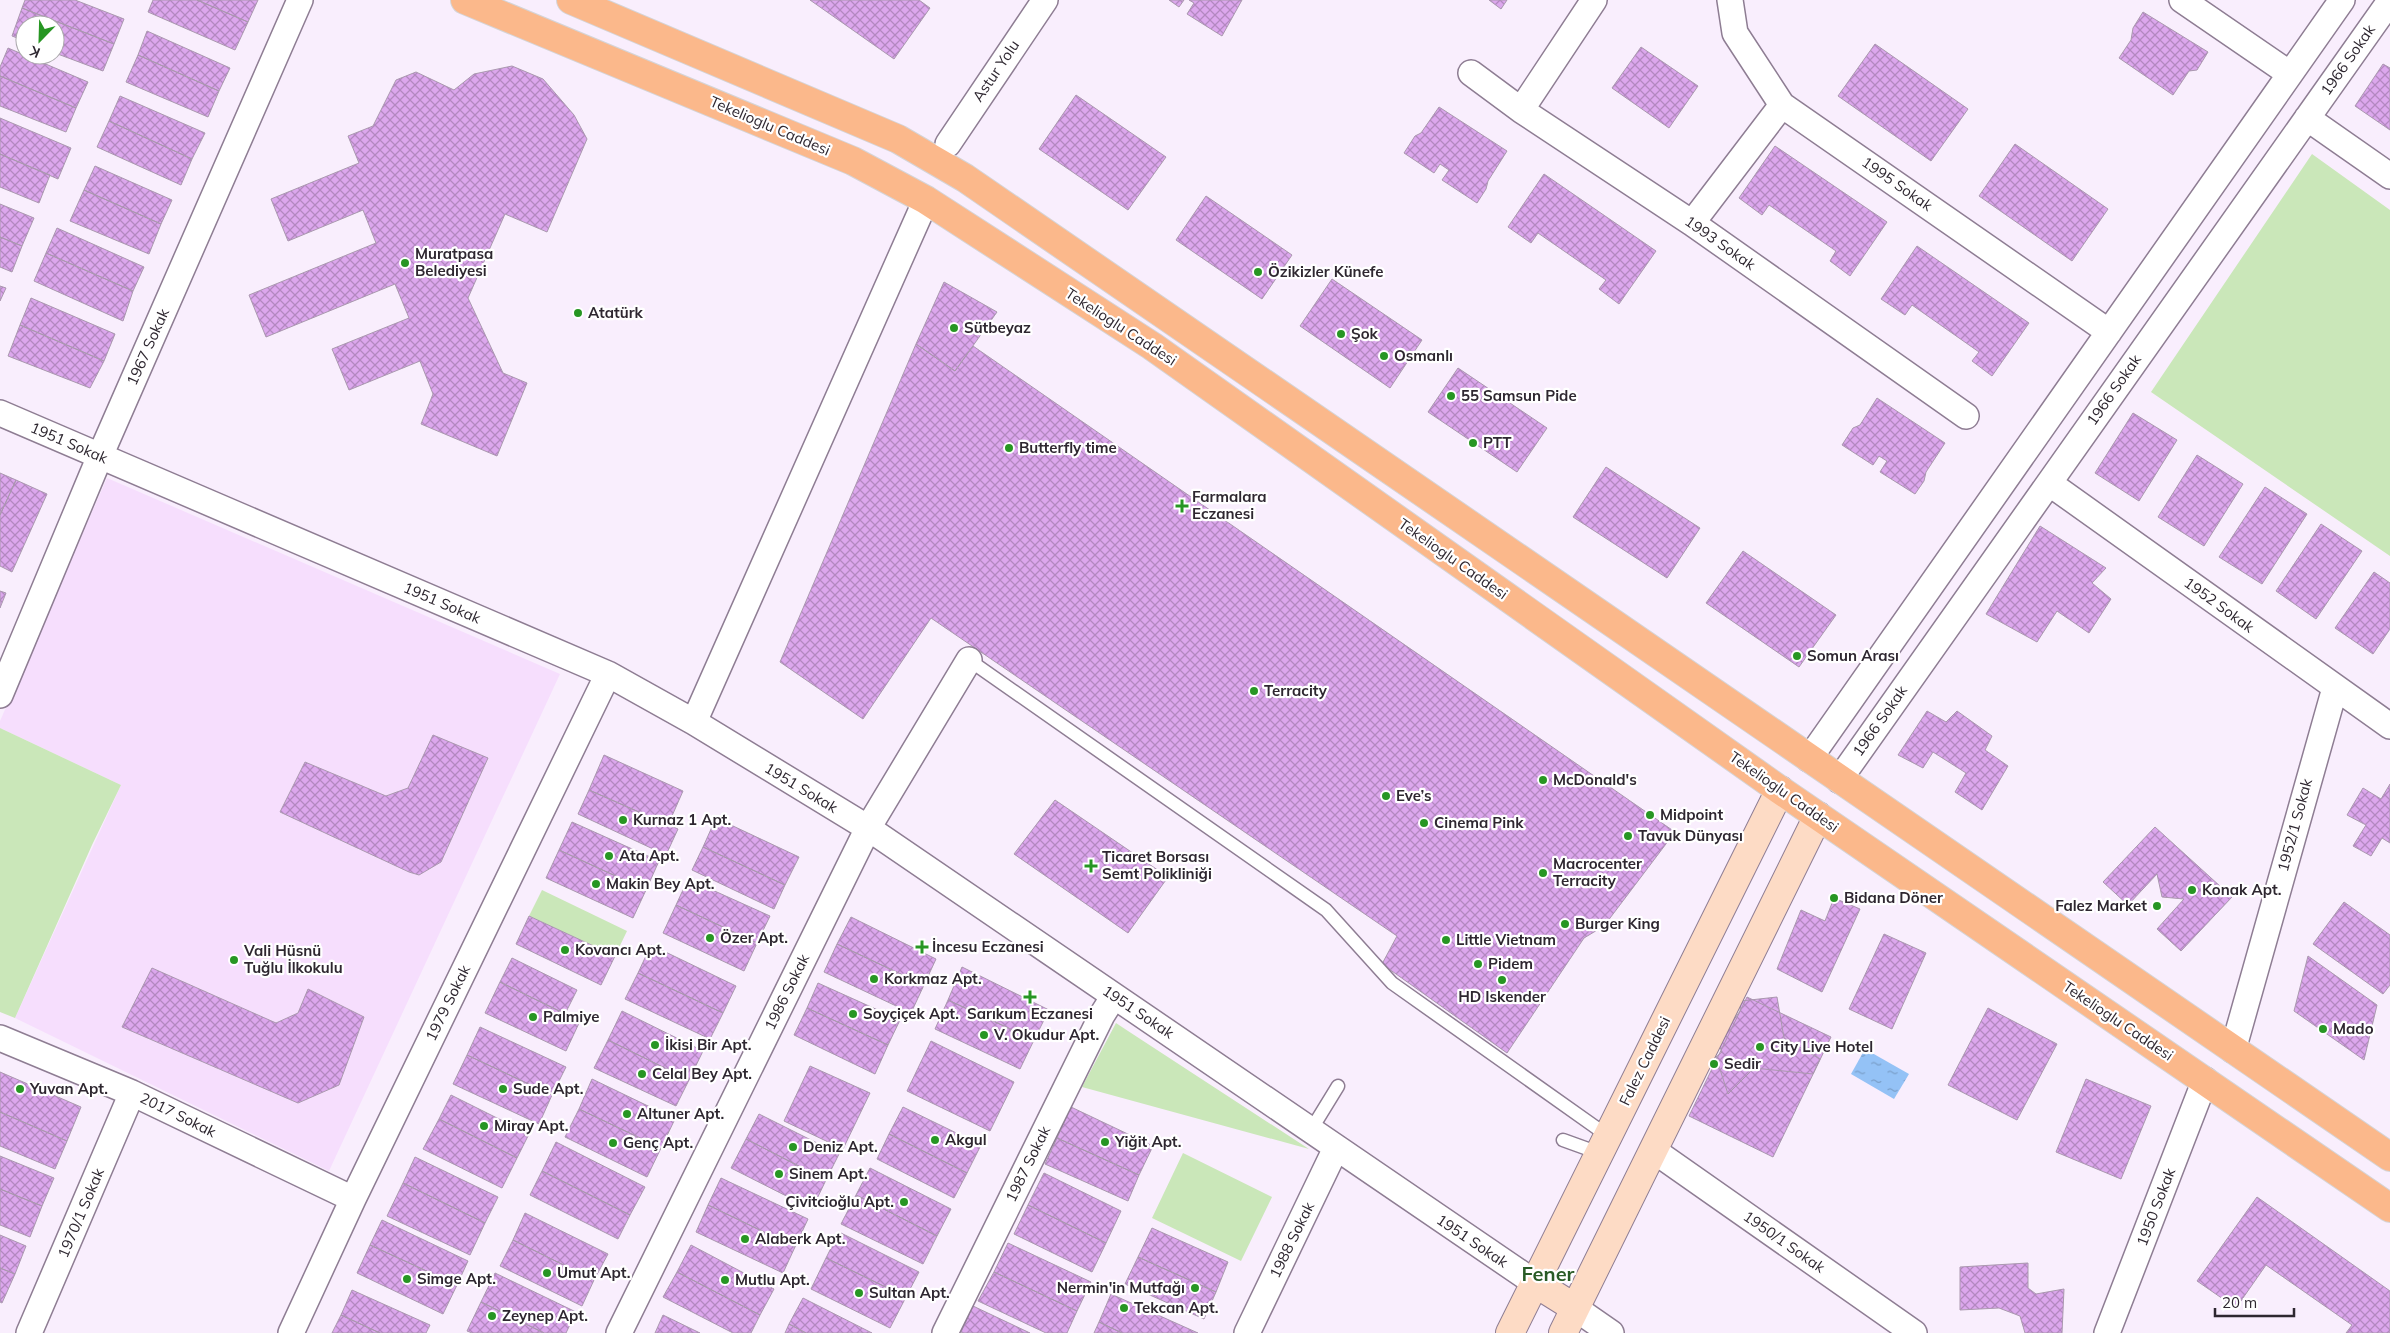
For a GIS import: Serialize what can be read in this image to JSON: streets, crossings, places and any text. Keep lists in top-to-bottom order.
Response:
{
  "streets": {
    "main road": ["Tekelioglu Caddesi"],
    "street": [
      "1966 Sokak",
      "Astur Yolu",
      "1995 Sokak",
      "1993 Sokak",
      "1967 Sokak",
      "1951 Sokak",
      "1952 Sokak",
      "1952/1 Sokak",
      "1986 Sokak",
      "1979 Sokak",
      "Falez Caddesi",
      "2017 Sokak",
      "1987 Sokak",
      "1950 Sokak",
      "1970/1 Sokak",
      "1988 Sokak",
      "1950/1 Sokak"
    ]
  },
  "crossings": [
    ["1966 Sokak", "1952 Sokak"],
    ["Tekelioglu Caddesi", "Falez Caddesi"],
    ["Tekelioglu Caddesi", "1950 Sokak"],
    ["1967 Sokak", "1951 Sokak"],
    ["1951 Sokak", "1986 Sokak"],
    ["1951 Sokak", "1979 Sokak"],
    ["1951 Sokak", "Falez Caddesi"],
    ["1951 Sokak", "1987 Sokak"],
    ["1951 Sokak", "1988 Sokak"],
    ["1952 Sokak", "1952/1 Sokak"],
    ["1979 Sokak", "2017 Sokak"],
    ["2017 Sokak", "1970/1 Sokak"]
  ],
  "districts": ["Fener"],
  "places": {
    "other": [
      "Muratpasa Belediyesi",
      "Özikizler Künefe",
      "Atatürk",
      "Sütbeyaz",
      "Şok",
      "Osmanlı",
      "55 Samsun Pide",
      "PTT",
      "Butterfly time",
      "Somun Arası",
      "Terracity",
      "McDonald's",
      "Eve’s",
      "Midpoint",
      "Kurnaz 1 Apt.",
      "Cinema Pink",
      "Tavuk Dünyası",
      "Ata Apt.",
      "Macrocenter Terracity",
      "Makin Bey Apt.",
      "Konak Apt.",
      "Bidana Döner",
      "Falez Market",
      "Burger King",
      "Özer Apt.",
      "Little Vietnam",
      "Kovancı Apt.",
      "Vali Hüsnü Tuğlu İlkokulu",
      "Pidem",
      "Korkmaz Apt.",
      "HD Iskender",
      "Soyçiçek Apt.",
      "Palmiye",
      "Mado",
      "V. Okudur Apt.",
      "İkisi Bir Apt.",
      "City Live Hotel",
      "Sedir",
      "Celal Bey Apt.",
      "Yuvan Apt.",
      "Sude Apt.",
      "Altuner Apt.",
      "Miray Apt.",
      "Akgul",
      "Yiğit Apt.",
      "Genç Apt.",
      "Deniz Apt.",
      "Sinem Apt.",
      "Çivitcioğlu Apt.",
      "Alaberk Apt.",
      "Umut Apt.",
      "Simge Apt.",
      "Mutlu Apt.",
      "Nermin'in Mutfağı",
      "Sultan Apt.",
      "Tekcan Apt.",
      "Zeynep Apt."
    ],
    "health": [
      "Farmalara Eczanesi",
      "Ticaret Borsası Semt Polikliniği",
      "İncesu Eczanesi",
      "Sarıkum Eczanesi"
    ]
  },
  "scale_bar": "20 m",
  "north": "bottom left"
}
